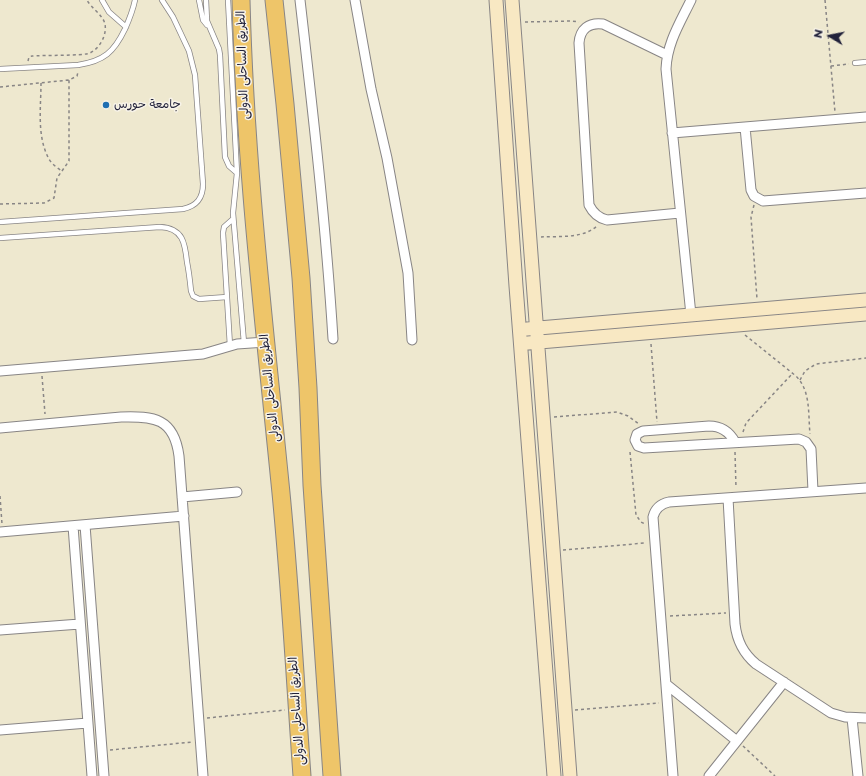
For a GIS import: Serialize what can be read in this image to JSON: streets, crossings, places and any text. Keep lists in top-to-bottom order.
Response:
{
  "streets": {
    "highway": ["الطريق الساحلى الدولى"]
  },
  "places": ["جامعة حورس"],
  "north": "left"
}
